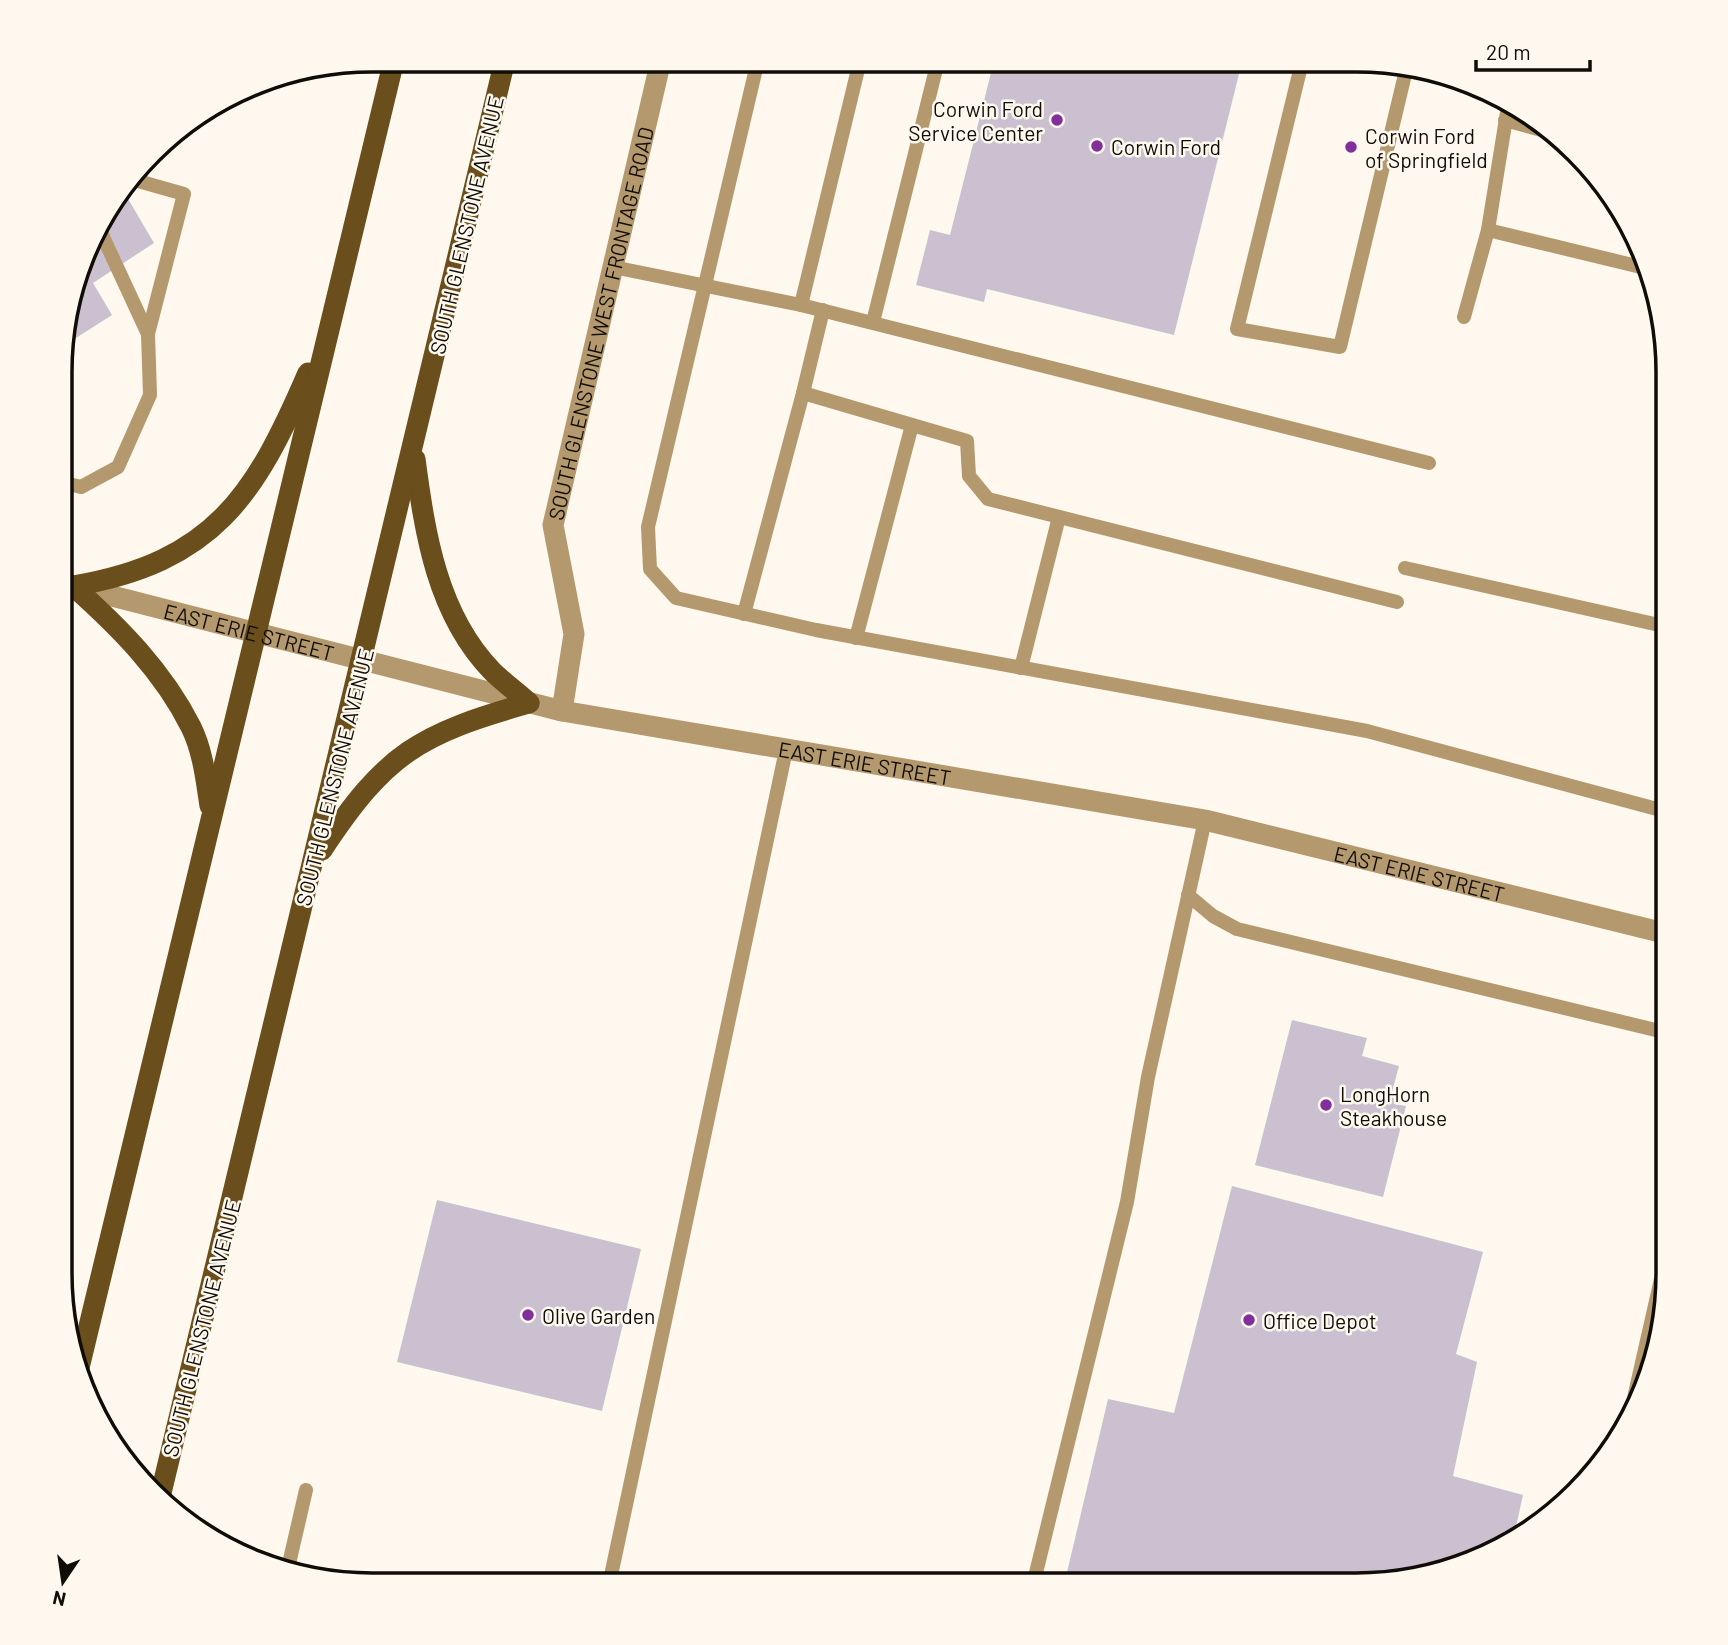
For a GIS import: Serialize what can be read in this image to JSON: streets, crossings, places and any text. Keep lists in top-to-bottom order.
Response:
{
  "streets": {
    "main road": ["SOUTH GLENSTONE AVENUE"],
    "street": ["SOUTH GLENSTONE WEST FRONTAGE ROAD", "EAST ERIE STREET"]
  },
  "crossings": [
    ["SOUTH GLENSTONE AVENUE", "EAST ERIE STREET"],
    ["SOUTH GLENSTONE WEST FRONTAGE ROAD", "EAST ERIE STREET"]
  ],
  "places": [
    "Corwin Ford Service Center",
    "Corwin Ford",
    "Corwin Ford of Springfield",
    "LongHorn Steakhouse",
    "Olive Garden",
    "Office Depot"
  ],
  "scale_bar": "20 m",
  "north": "bottom"
}
